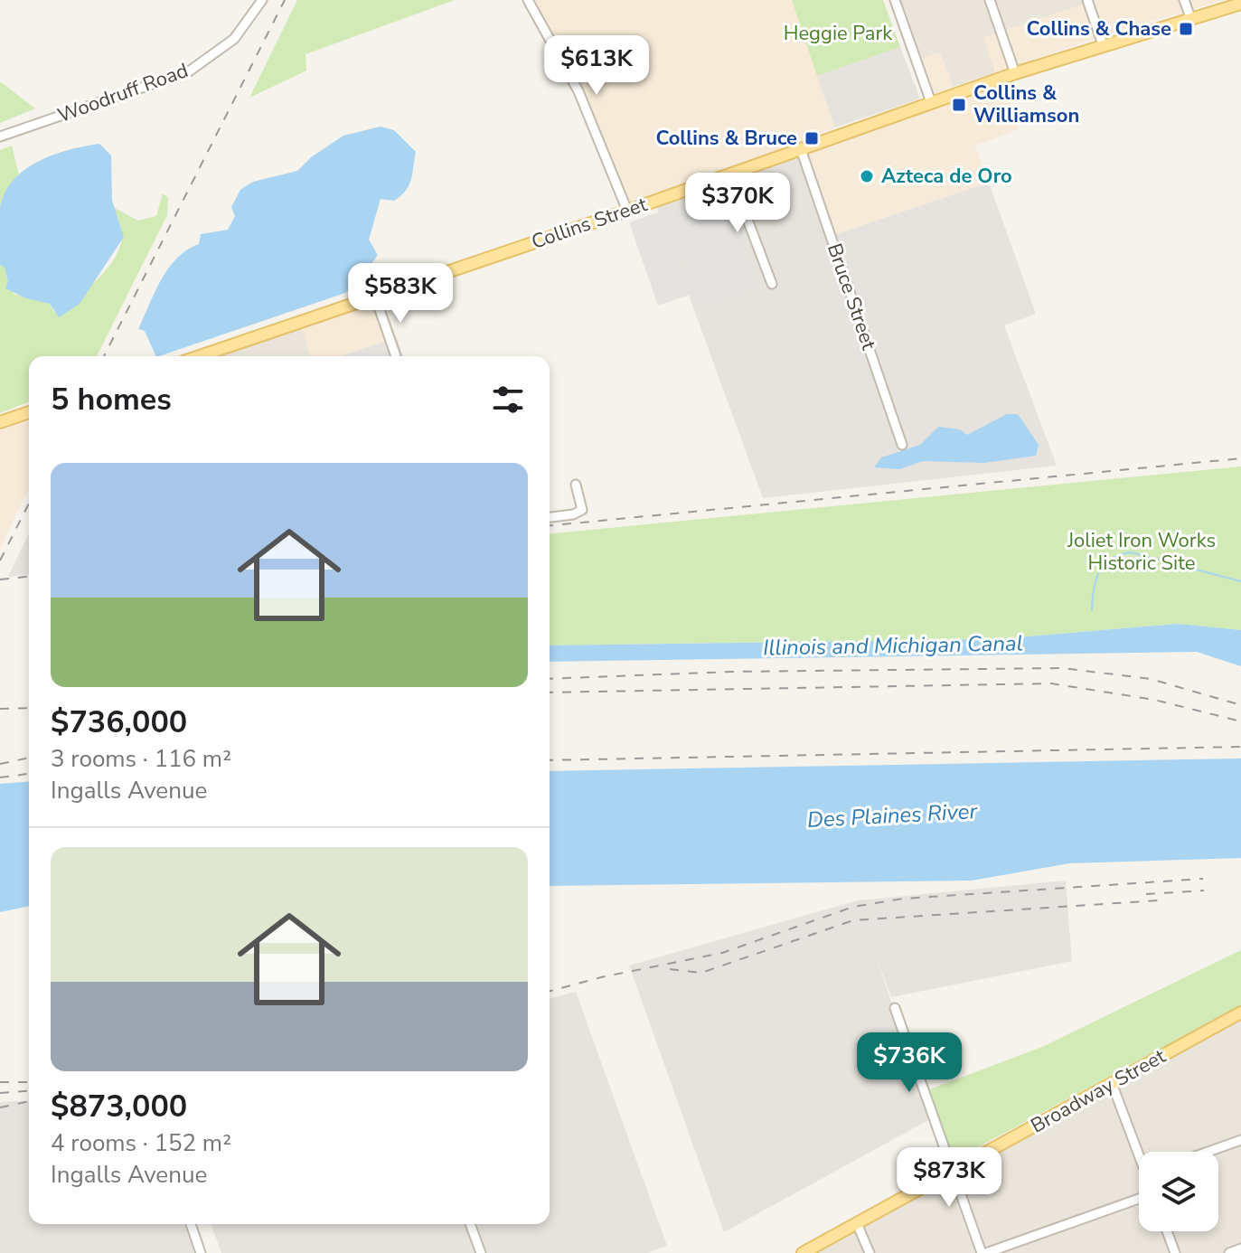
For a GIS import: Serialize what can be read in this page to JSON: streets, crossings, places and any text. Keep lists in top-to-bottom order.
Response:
{
  "streets": {
    "main road": ["Collins Street", "Broadway Street"],
    "street": ["Woodruff Road", "Bruce Street"]
  },
  "crossings": [
    ["Collins Street", "Bruce Street"]
  ],
  "water": ["Illinois and Michigan Canal", "Des Plaines River"],
  "parks": ["Heggie Park", "Joliet Iron Works Historic Site"],
  "places": {
    "transit": ["Collins & Chase", "Collins & Williamson", "Collins & Bruce"],
    "other": ["Azteca de Oro"]
  },
  "page": {
    "price": [
      "$613K",
      "$370K",
      "$583K",
      "$736K",
      "$873K"
    ],
    "heading": "5 homes",
    "list": [
      {
        "name": "$736,000",
        "note": "3 rooms · 116 m² · Ingalls Avenue"
      },
      {
        "name": "$873,000",
        "note": "4 rooms · 152 m² · Ingalls Avenue"
      }
    ]
  }
}
